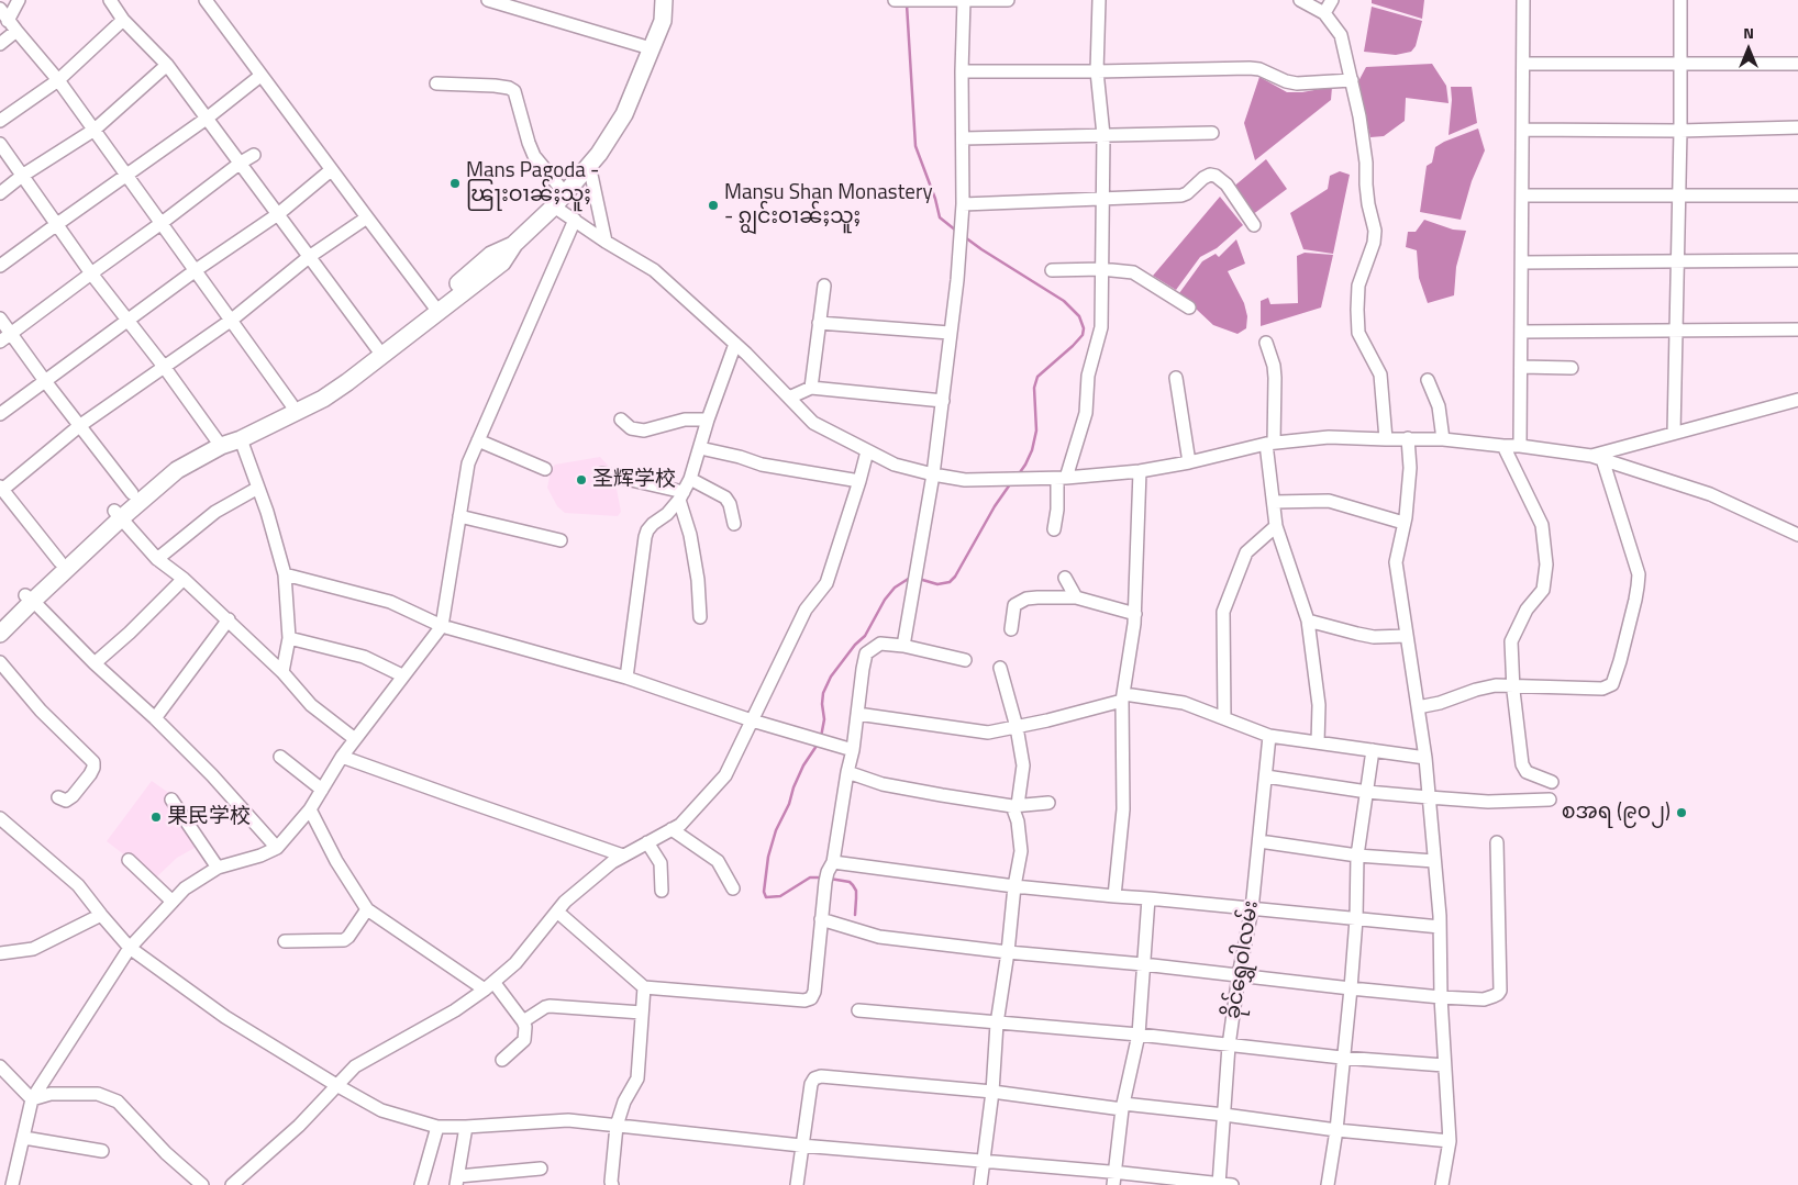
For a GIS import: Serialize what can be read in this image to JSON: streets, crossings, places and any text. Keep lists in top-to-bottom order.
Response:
{
  "streets": {
    "street": ["ခိုင်ရွှေဝါလမ်း"]
  },
  "places": [
    "Mans Pagoda - ၽြႃးဝၢၼ်ႈသူႈ",
    "Mansu Shan Monastery - ၵျွင်းဝၢၼ်ႈသူႈ",
    "圣辉学校",
    "စအရ (၉၀၂)",
    "果民学校"
  ],
  "north": "top"
}
